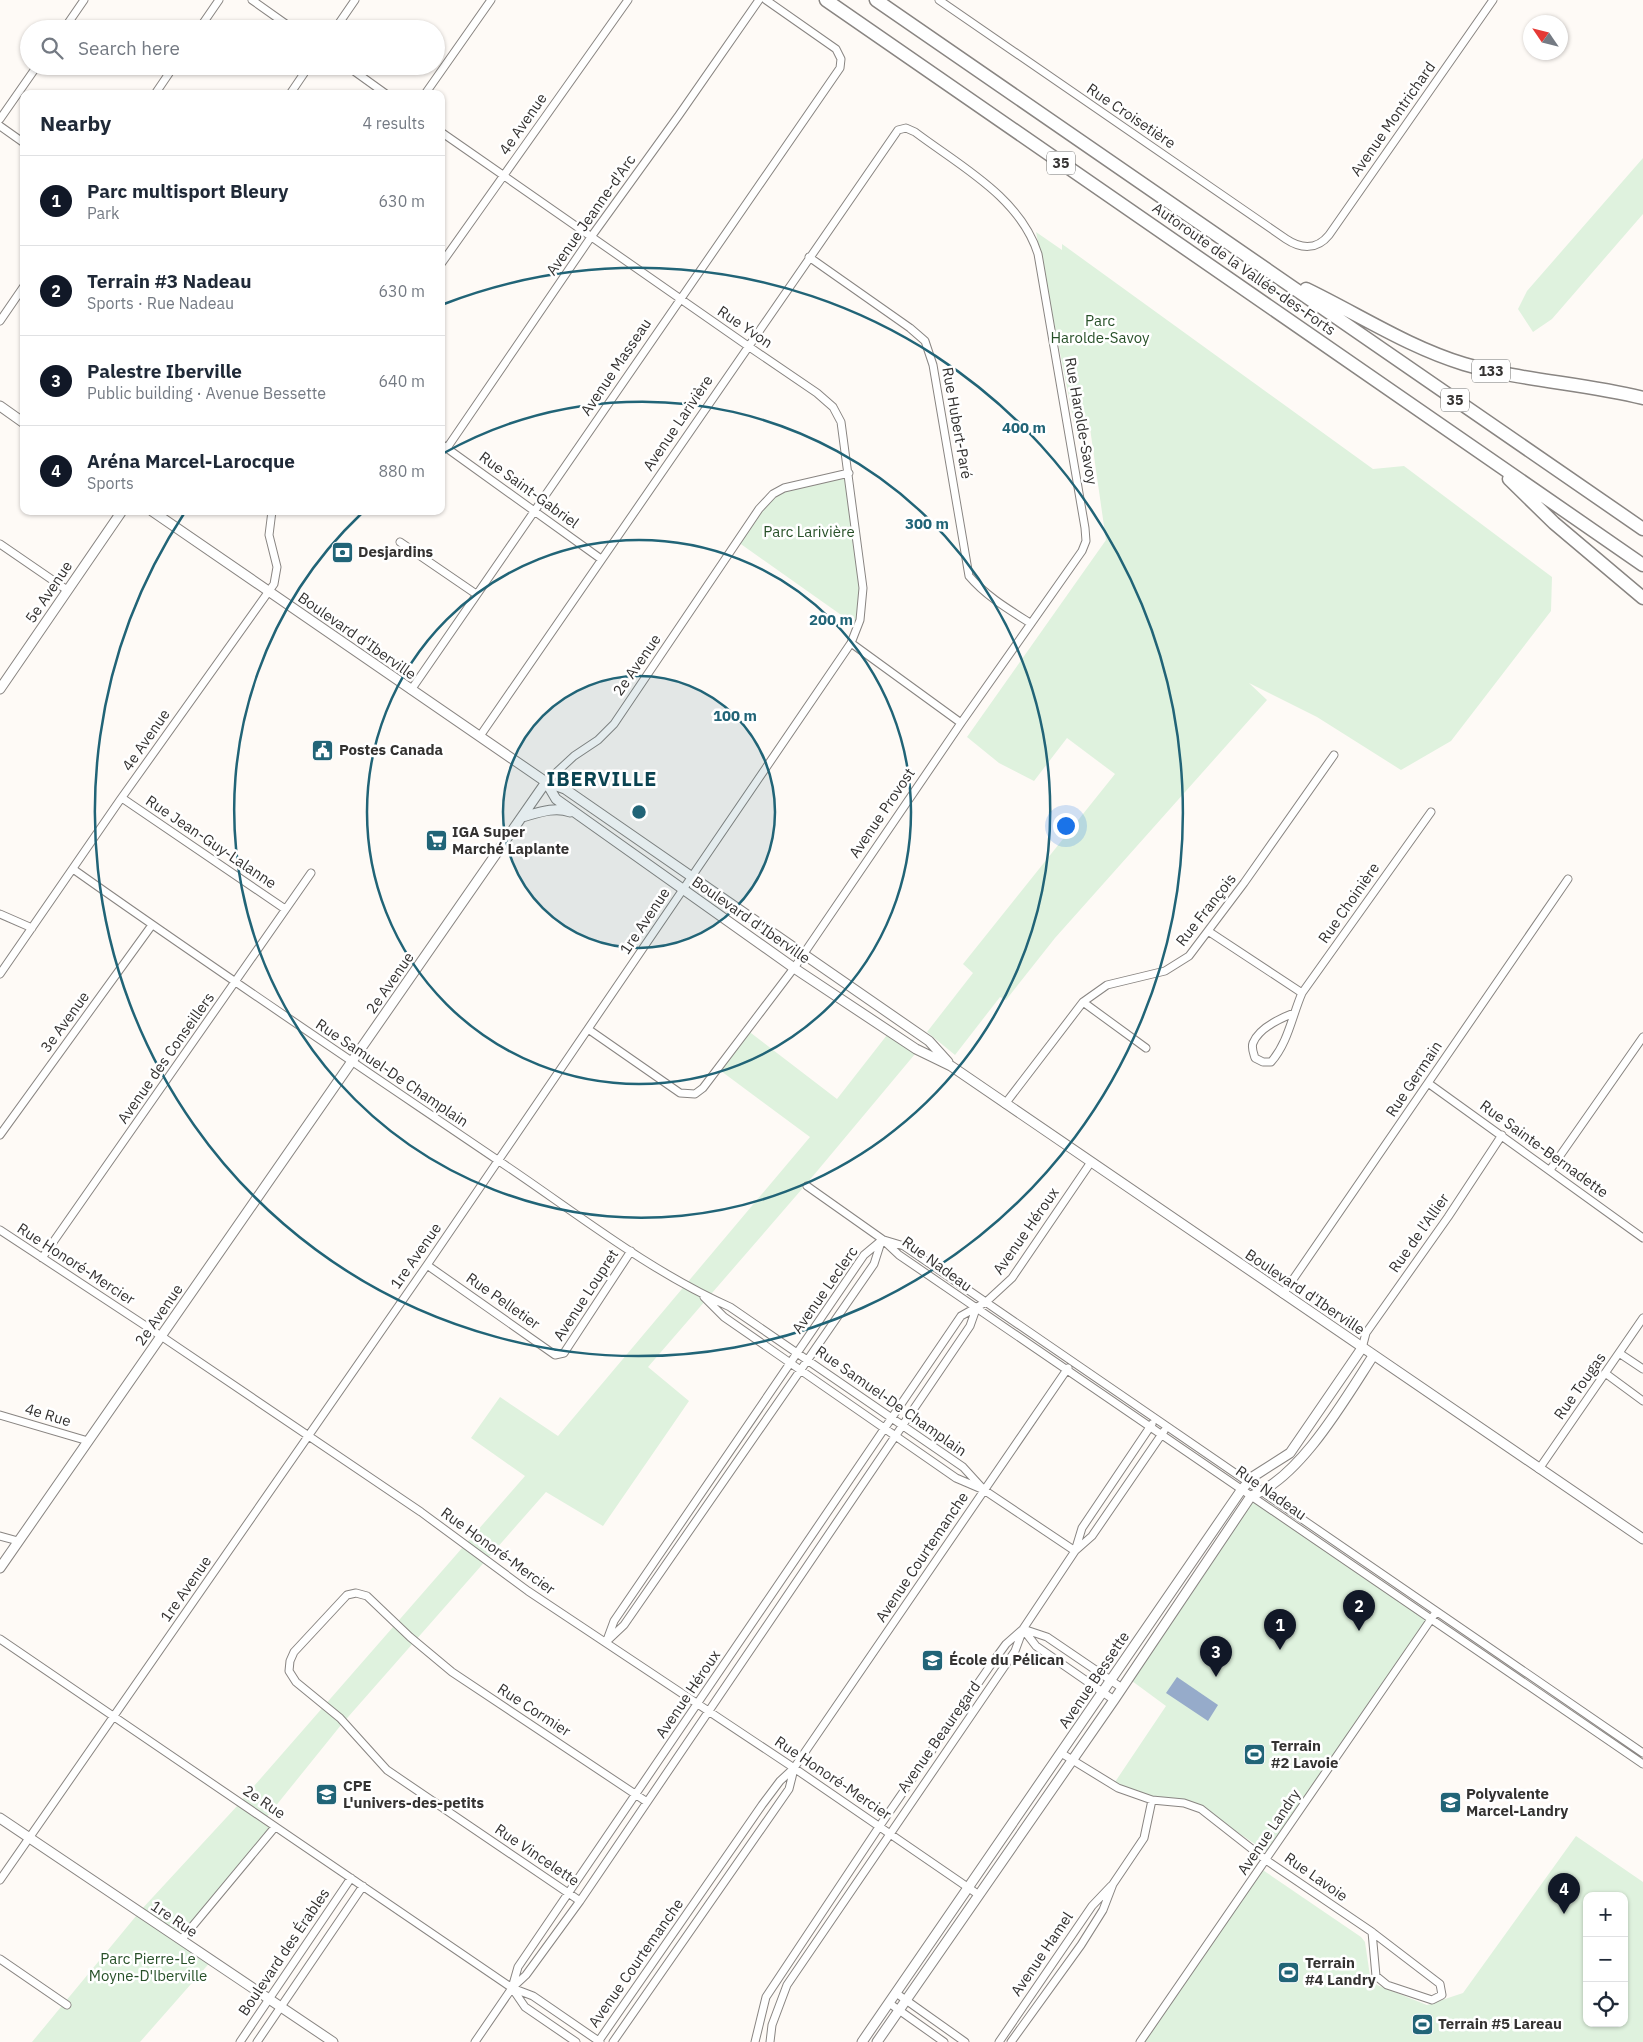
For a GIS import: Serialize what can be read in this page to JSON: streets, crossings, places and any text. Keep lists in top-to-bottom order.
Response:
{
  "streets": {
    "highway": ["35", "Autoroute de la Vallée-des-Forts", "133"],
    "street": [
      "Rue Croisetière",
      "Avenue Montrichard",
      "4e Avenue",
      "Avenue Jeanne-d'Arc",
      "Rue Yvon",
      "Avenue Masseau",
      "Rue Harolde-Savoy",
      "Avenue Larivière",
      "Rue Hubert-Paré",
      "Rue Saint-Gabriel",
      "5e Avenue",
      "Boulevard d'Iberville",
      "2e Avenue",
      "Avenue Provost",
      "Rue Jean-Guy-Lalanne",
      "Rue Choinière",
      "Rue François",
      "1re Avenue",
      "3e Avenue",
      "Avenue des Conseillers",
      "Rue Samuel-De Champlain",
      "Rue Germain",
      "Rue Sainte-Bernadette",
      "Avenue Héroux",
      "Rue de l'Allier",
      "Rue Honoré-Mercier",
      "Rue Nadeau",
      "Avenue Leclerc",
      "Avenue Loupret",
      "Rue Pelletier",
      "Rue Tougas",
      "4e Rue",
      "Avenue Courtemanche",
      "Avenue Bessette",
      "Rue Cormier",
      "Avenue Beauregard",
      "2e Rue",
      "Avenue Landry",
      "Rue Vincelette",
      "Rue Lavoie",
      "1re Rue",
      "Boulevard des Érables",
      "Avenue Hamel"
    ]
  },
  "crossings": [
    ["Rue Croisetière", "Avenue Montrichard"],
    ["4e Avenue", "Rue Yvon"],
    ["4e Avenue", "Boulevard d'Iberville"],
    ["4e Avenue", "Rue Jean-Guy-Lalanne"],
    ["4e Avenue", "Rue Samuel-De Champlain"],
    ["Avenue Jeanne-d'Arc", "Rue Yvon"],
    ["Autoroute de la Vallée-des-Forts", "133"],
    ["Rue Yvon", "Avenue Masseau"],
    ["Rue Yvon", "Avenue Larivière"],
    ["Rue Yvon", "2e Avenue"],
    ["Rue Yvon", "1re Avenue"],
    ["Avenue Masseau", "Rue Saint-Gabriel"],
    ["Avenue Masseau", "Boulevard d'Iberville"],
    ["Rue Harolde-Savoy", "Avenue Larivière"],
    ["Rue Harolde-Savoy", "Avenue Provost"],
    ["Avenue Larivière", "Rue Hubert-Paré"],
    ["Avenue Larivière", "Rue Saint-Gabriel"],
    ["Avenue Larivière", "Boulevard d'Iberville"],
    ["Rue Hubert-Paré", "Avenue Provost"],
    ["Boulevard d'Iberville", "2e Avenue"],
    ["Boulevard d'Iberville", "Avenue Provost"],
    ["Boulevard d'Iberville", "Rue François"],
    ["Boulevard d'Iberville", "1re Avenue"],
    ["Boulevard d'Iberville", "Rue Germain"],
    ["Boulevard d'Iberville", "Avenue Héroux"],
    ["Boulevard d'Iberville", "Rue de l'Allier"],
    ["Boulevard d'Iberville", "Rue Tougas"],
    ["Boulevard d'Iberville", "Avenue Bessette"],
    ["2e Avenue", "Rue Samuel-De Champlain"],
    ["2e Avenue", "Rue Honoré-Mercier"],
    ["2e Avenue", "4e Rue"],
    ["Avenue Provost", "1re Avenue"],
    ["Rue Jean-Guy-Lalanne", "Avenue des Conseillers"],
    ["1re Avenue", "Rue Samuel-De Champlain"],
    ["1re Avenue", "Rue Honoré-Mercier"],
    ["1re Avenue", "Rue Pelletier"],
    ["1re Avenue", "2e Rue"],
    ["1re Avenue", "1re Rue"],
    ["3e Avenue", "Rue Samuel-De Champlain"],
    ["Avenue des Conseillers", "Rue Samuel-De Champlain"],
    ["Avenue des Conseillers", "Rue Honoré-Mercier"],
    ["Rue Samuel-De Champlain", "Avenue Héroux"],
    ["Rue Samuel-De Champlain", "Avenue Leclerc"],
    ["Rue Samuel-De Champlain", "Avenue Loupret"],
    ["Rue Samuel-De Champlain", "Avenue Courtemanche"],
    ["Rue Samuel-De Champlain", "Avenue Beauregard"],
    ["Rue Germain", "Rue Sainte-Bernadette"],
    ["Rue Sainte-Bernadette", "Rue de l'Allier"],
    ["Avenue Héroux", "Rue Honoré-Mercier"],
    ["Avenue Héroux", "Rue Nadeau"],
    ["Avenue Héroux", "Rue Cormier"],
    ["Avenue Héroux", "2e Rue"],
    ["Avenue Héroux", "Rue Vincelette"],
    ["Rue de l'Allier", "Avenue Bessette"],
    ["Rue Honoré-Mercier", "Avenue Leclerc"],
    ["Rue Honoré-Mercier", "Avenue Courtemanche"],
    ["Rue Honoré-Mercier", "Avenue Bessette"],
    ["Rue Honoré-Mercier", "Avenue Beauregard"],
    ["Rue Nadeau", "Avenue Leclerc"],
    ["Rue Nadeau", "Avenue Courtemanche"],
    ["Rue Nadeau", "Avenue Bessette"],
    ["Rue Nadeau", "Avenue Beauregard"],
    ["Rue Nadeau", "Avenue Landry"],
    ["Avenue Loupret", "Rue Pelletier"],
    ["Avenue Courtemanche", "2e Rue"],
    ["Avenue Bessette", "Rue Lavoie"],
    ["Rue Cormier", "Rue Vincelette"],
    ["2e Rue", "Boulevard des Érables"],
    ["Avenue Landry", "Rue Lavoie"],
    ["Rue Lavoie", "Avenue Hamel"],
    ["1re Rue", "Boulevard des Érables"]
  ],
  "districts": ["IBERVILLE"],
  "parks": ["Parc Harolde-Savoy", "Parc Larivière", "Parc Pierre-Le Moyne-D'lberville"],
  "places": {
    "bank": ["Desjardins"],
    "public building": ["Postes Canada"],
    "supermarket": ["IGA Super Marché Laplante"],
    "school or university": ["École du Pélican", "CPE L'univers-des-petits", "Polyvalente Marcel-Landry"],
    "sports": ["Terrain #2 Lavoie", "Terrain #4 Landry", "Terrain #5 Lareau"]
  },
  "north": "top left",
  "page": {
    "search": "Search here",
    "heading": ["Nearby", "4 results"],
    "list": [
      {
        "mark": "1",
        "name": "Parc multisport Bleury",
        "note": "Park",
        "value": "630 m"
      },
      {
        "mark": "2",
        "name": "Terrain #3 Nadeau",
        "note": "Sports · Rue Nadeau",
        "value": "630 m"
      },
      {
        "mark": "3",
        "name": "Palestre Iberville",
        "note": "Public building · Avenue Bessette",
        "value": "640 m"
      },
      {
        "mark": "4",
        "name": "Aréna Marcel-Larocque",
        "note": "Sports",
        "value": "880 m"
      }
    ],
    "pins": [
      "2",
      "1",
      "3",
      "4"
    ],
    "map_buttons": ["+", "−"]
  },
  "rings": [
    "400 m",
    "300 m",
    "200 m",
    "100 m"
  ]
}
